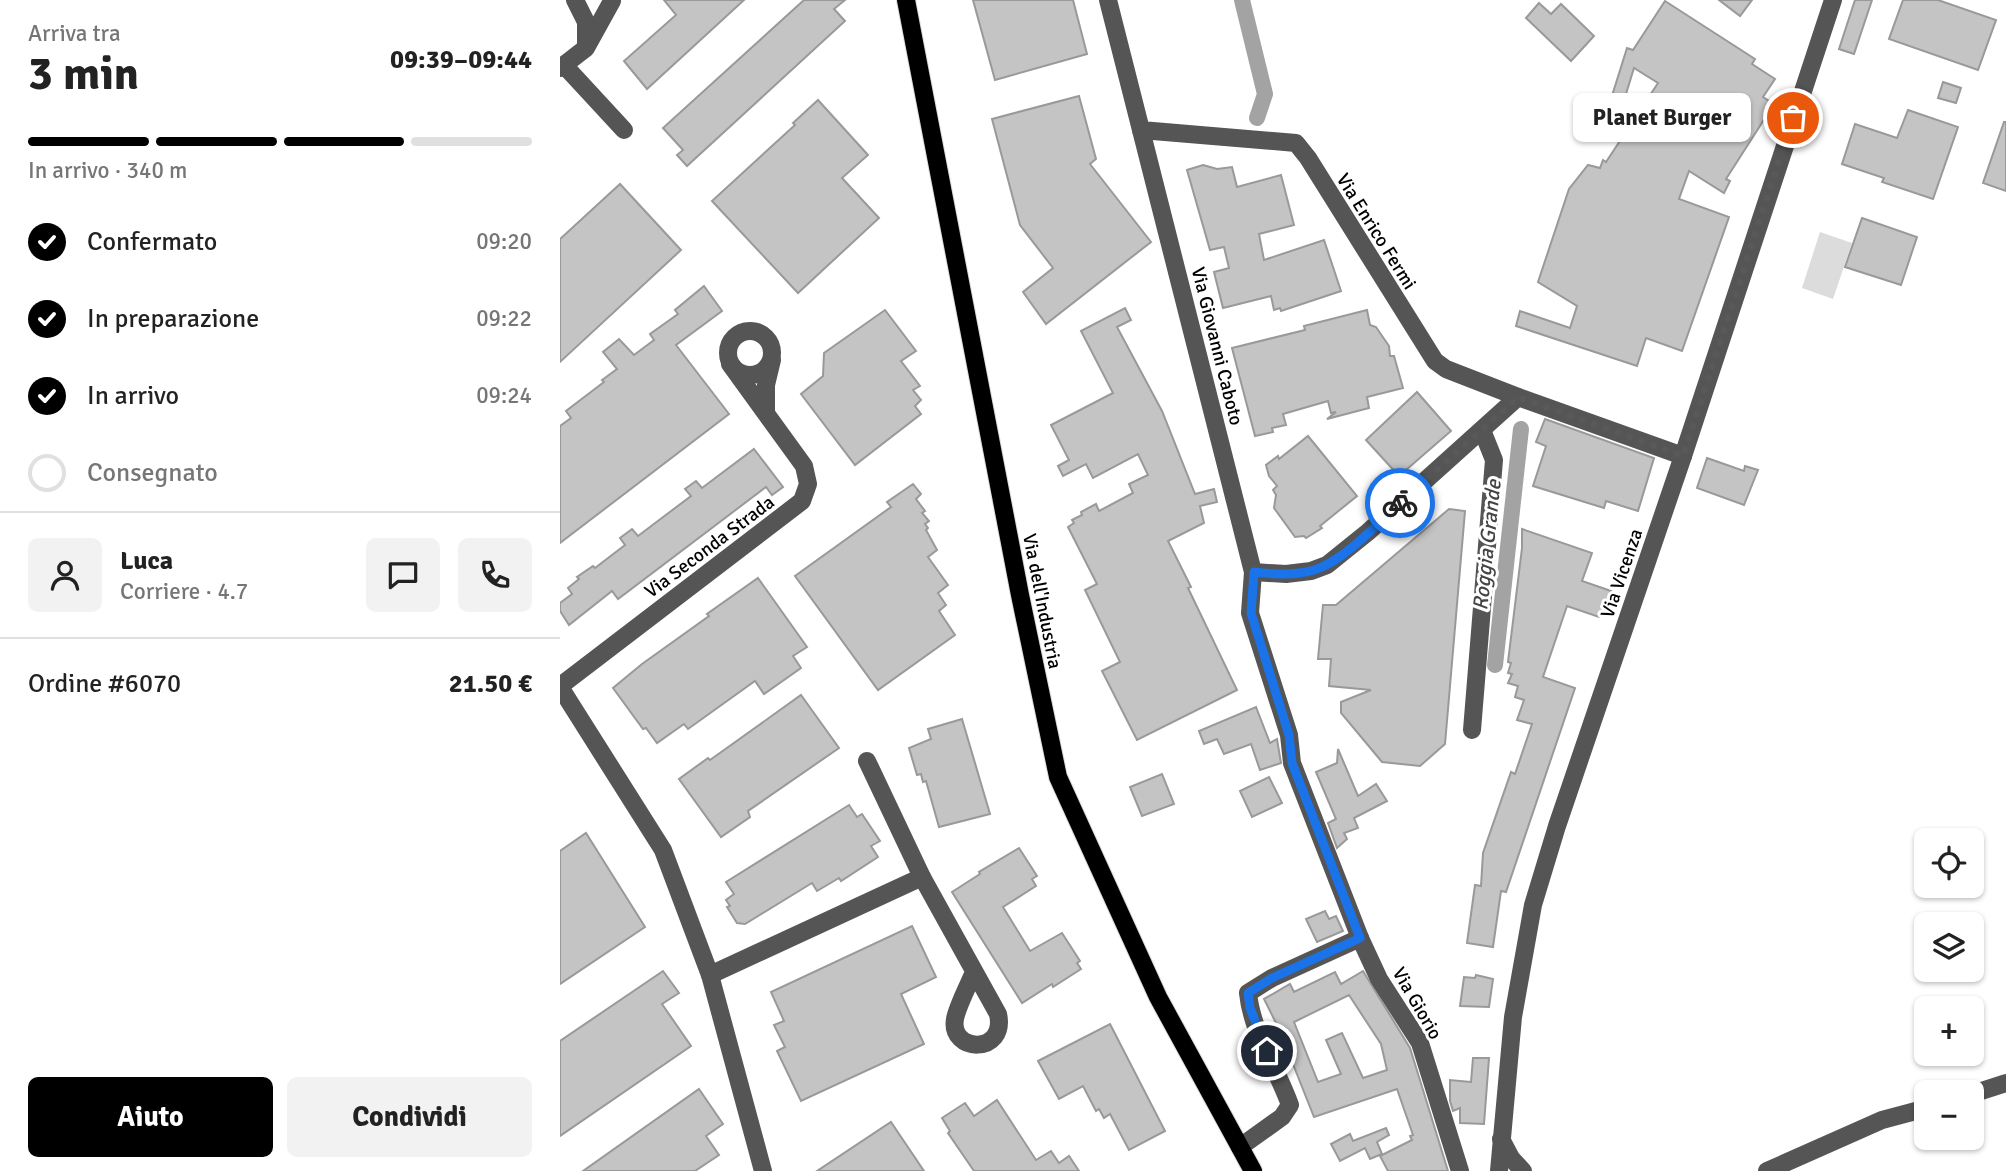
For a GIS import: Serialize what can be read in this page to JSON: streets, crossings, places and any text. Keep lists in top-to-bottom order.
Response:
{
  "streets": {
    "main road": ["Via dell'Industria"],
    "street": [
      "Via Enrico Fermi",
      "Via Giovanni Caboto",
      "Via Seconda Strada",
      "Via Vicenza",
      "Via Giorio"
    ]
  },
  "crossings": [
    ["Via Enrico Fermi", "Via Giovanni Caboto"],
    ["Via Enrico Fermi", "Via Vicenza"],
    ["Via Giovanni Caboto", "Via Giorio"]
  ],
  "water": ["Roggia Grande"],
  "places": ["Planet Burger"],
  "page": {
    "heading": ["3 min", "Arriva tra", "09:39–09:44"],
    "panel": [
      "Luca",
      "Corriere · 4.7",
      "Ordine #6070",
      "21.50 €"
    ],
    "bubble": "Planet Burger",
    "bar": "In arrivo · 340 m",
    "list": [
      ["Confermato", "09:20"],
      ["In preparazione", "09:22"],
      ["In arrivo", "09:24"],
      "Consegnato"
    ],
    "map_buttons": ["+", "−"],
    "buttons": ["Aiuto", "Condividi"]
  }
}
